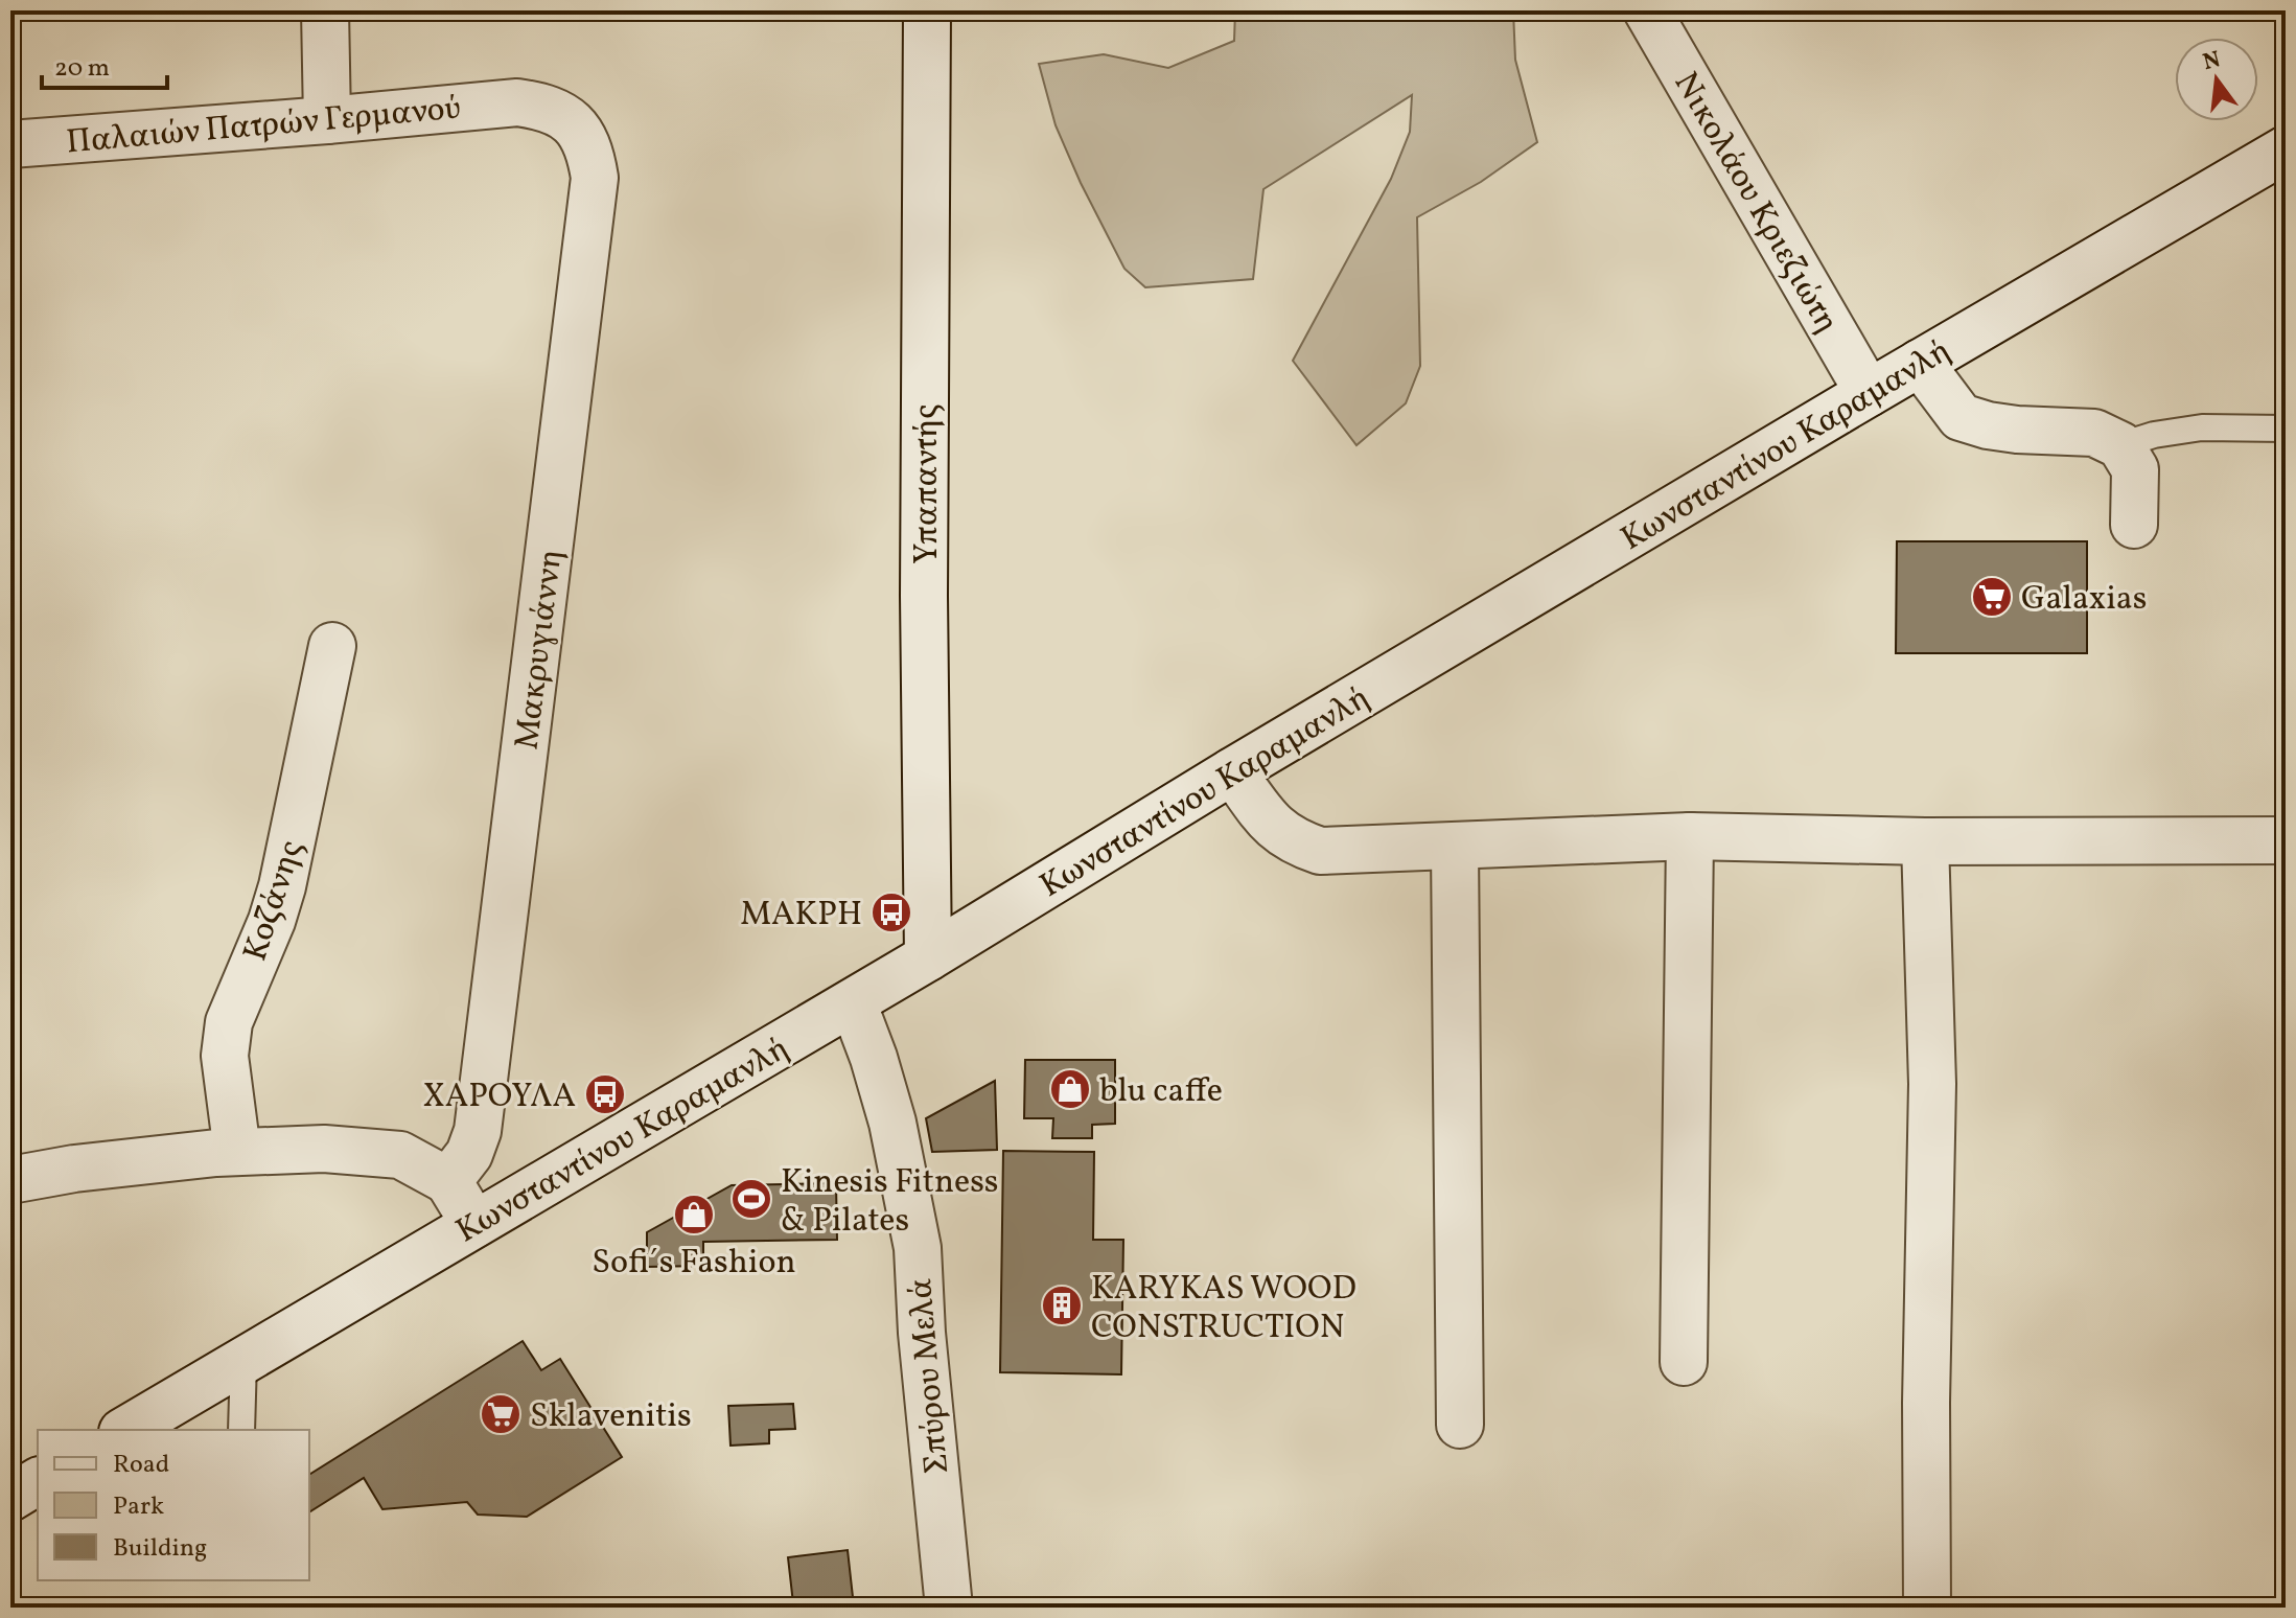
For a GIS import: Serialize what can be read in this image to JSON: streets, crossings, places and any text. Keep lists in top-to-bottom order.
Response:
{
  "streets": {
    "street": [
      "Παλαιών Πατρών Γερμανού",
      "Νικολάου Κριεζιώτη",
      "Κωνσταντίνου Καραμανλή",
      "Υπαπαντής",
      "Μακρυγιάννη",
      "Κοζάνης",
      "Σπύρου Μελά"
    ]
  },
  "crossings": [
    ["Παλαιών Πατρών Γερμανού", "Μακρυγιάννη"],
    ["Νικολάου Κριεζιώτη", "Κωνσταντίνου Καραμανλή"],
    ["Κωνσταντίνου Καραμανλή", "Υπαπαντής"],
    ["Κωνσταντίνου Καραμανλή", "Σπύρου Μελά"]
  ],
  "places": {
    "supermarket": ["Galaxias", "Sklavenitis"],
    "bus stop": ["ΜΑΚΡΗ", "ΧΑΡΟΥΛΑ"],
    "shop": ["blu caffe", "Sofi´s Fashion"],
    "sports": ["Kinesis Fitness & Pilates"],
    "building": ["KARYKAS WOOD CONSTRUCTION"]
  },
  "legend": ["Road", "Park", "Building"],
  "scale_bar": "20 m",
  "north": "top"
}
